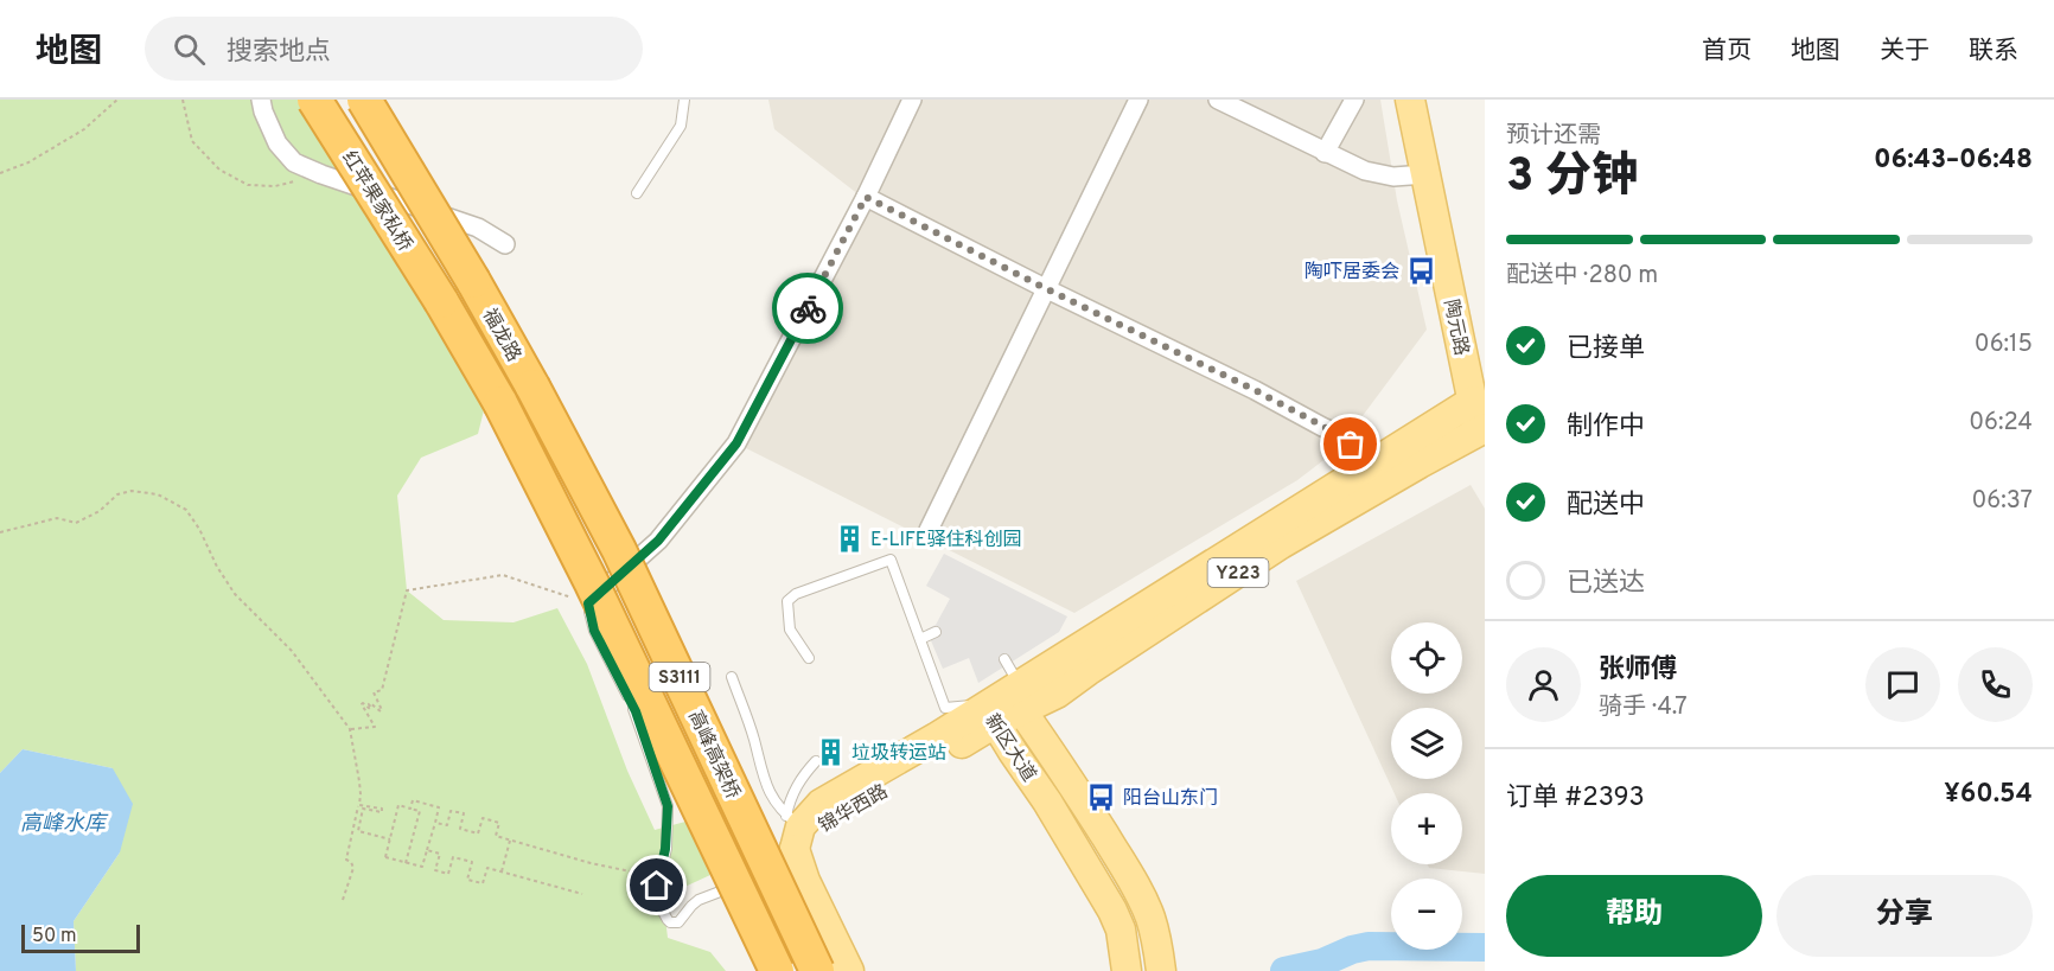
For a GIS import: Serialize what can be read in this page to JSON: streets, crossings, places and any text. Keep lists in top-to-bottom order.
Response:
{
  "streets": {
    "highway": [
      "红苹果家私桥",
      "福龙路",
      "S3111",
      "高峰高架桥"
    ],
    "main road": [
      "陶元路",
      "Y223",
      "新区大道",
      "锦华西路"
    ]
  },
  "crossings": [
    ["红苹果家私桥", "福龙路"],
    ["陶元路", "锦华西路"],
    ["福龙路", "高峰高架桥"],
    ["新区大道", "锦华西路"]
  ],
  "water": ["高峰水库"],
  "places": {
    "bus stop": ["陶吓居委会", "阳台山东门"],
    "building": ["E-LIFE驿住科创园", "垃圾转运站"]
  },
  "scale_bar": "50 m",
  "page": {
    "header": "地图",
    "search": "搜索地点",
    "nav": [
      "首页",
      "地图",
      "关于",
      "联系"
    ],
    "heading": ["3 分钟", "预计还需", "06:43–06:48"],
    "panel": [
      "张师傅",
      "骑手 · 4.7",
      "订单 #2393",
      "¥60.54"
    ],
    "bar": "配送中 · 280 m",
    "list": [
      ["已接单", "06:15"],
      ["制作中", "06:24"],
      ["配送中", "06:37"],
      "已送达"
    ],
    "map_buttons": ["+", "−"],
    "buttons": ["帮助", "分享"],
    "scale": "50 m"
  }
}
